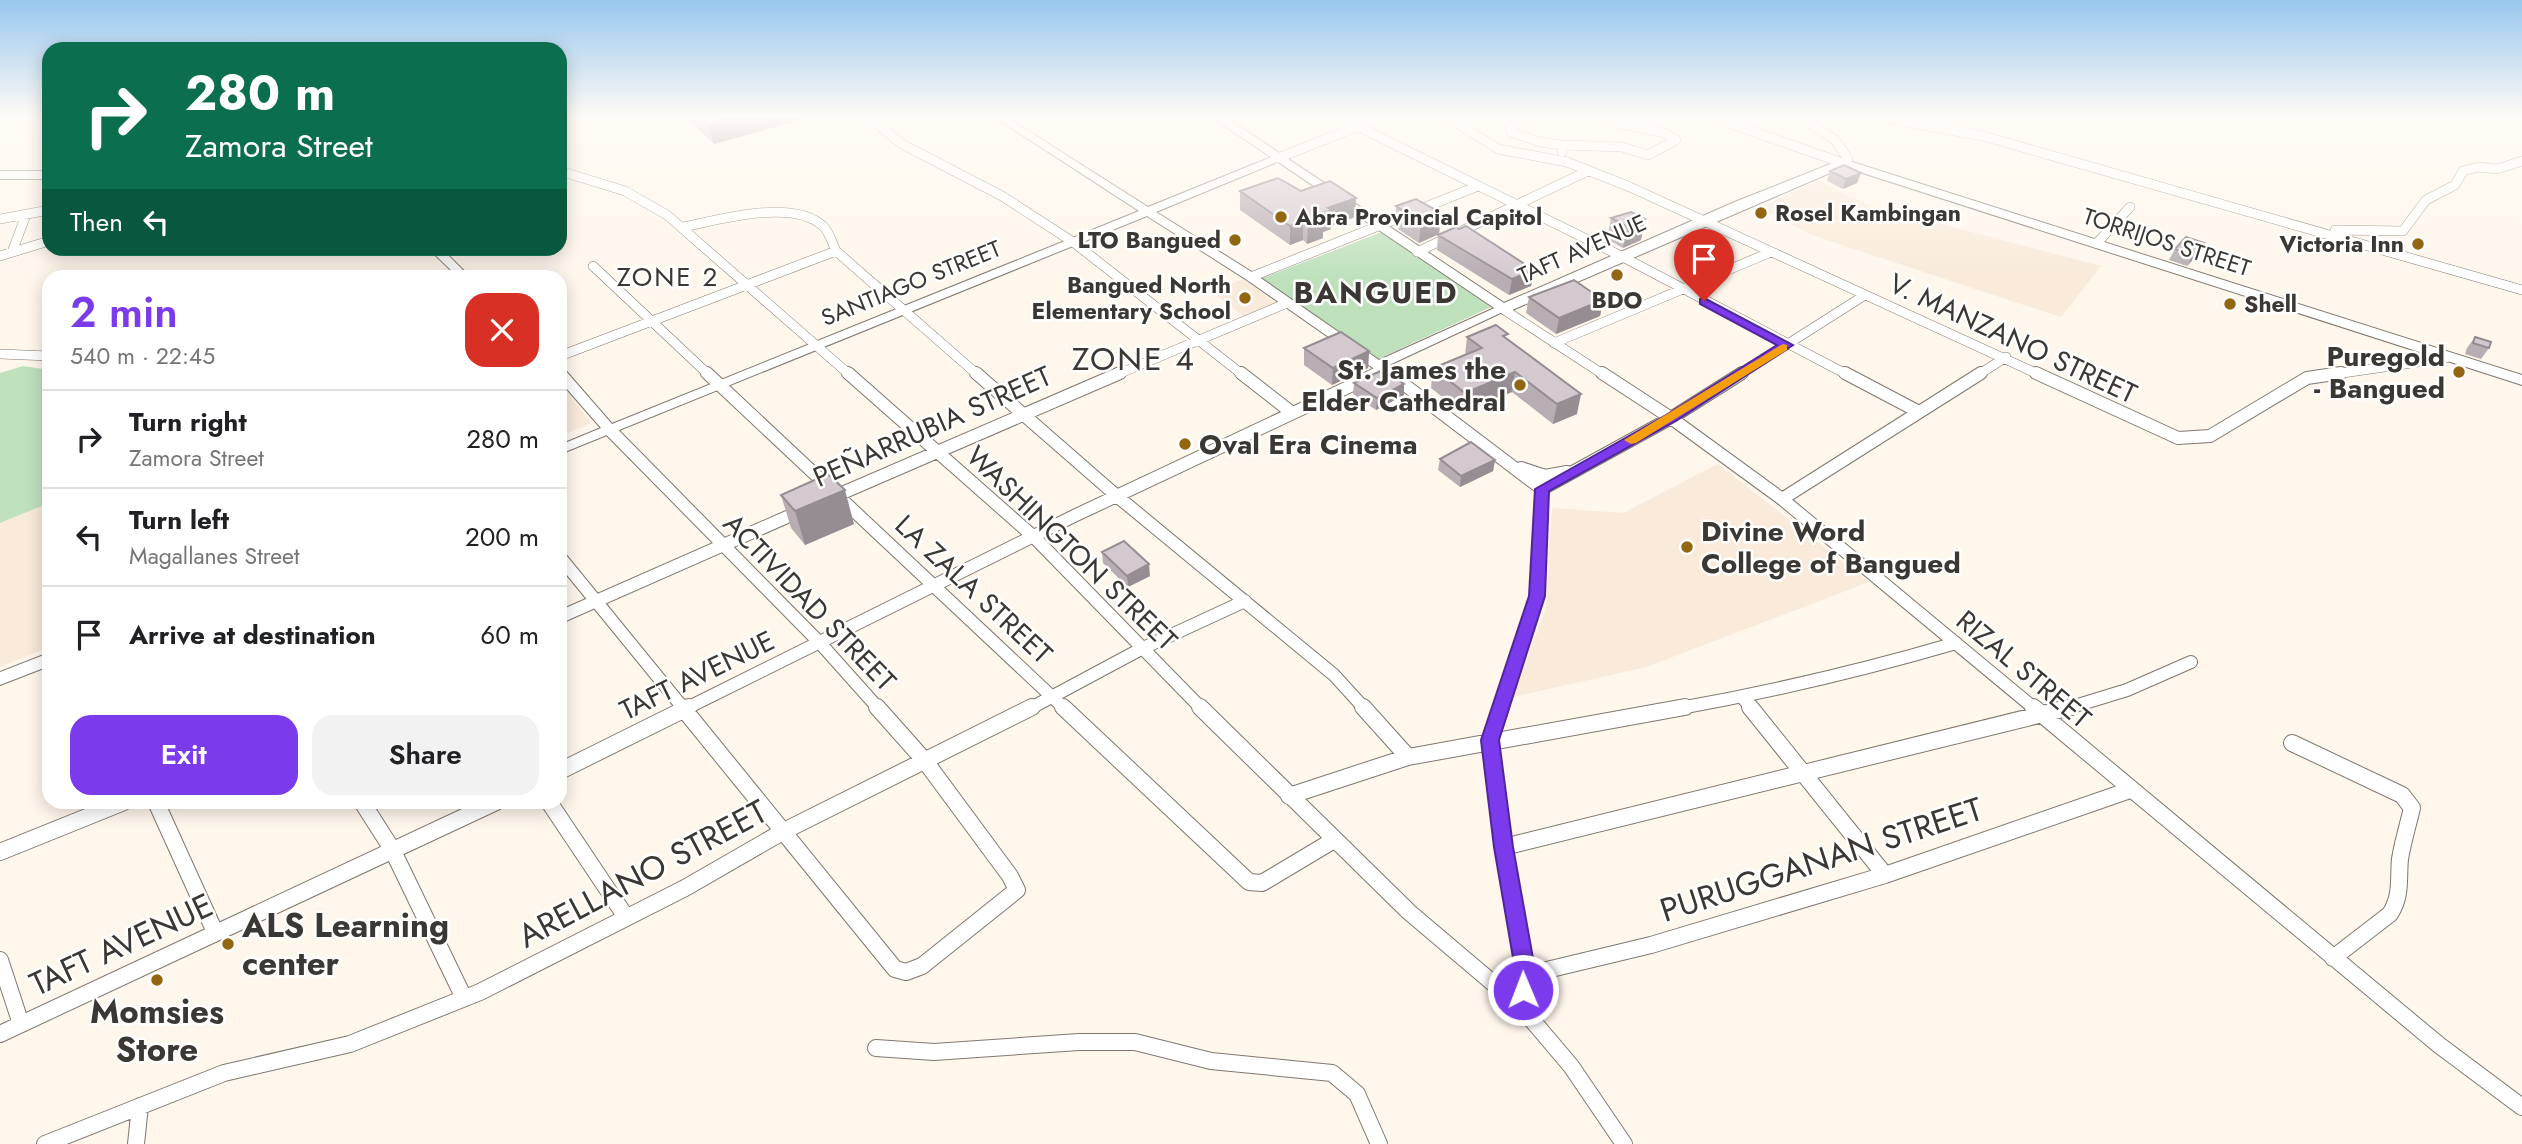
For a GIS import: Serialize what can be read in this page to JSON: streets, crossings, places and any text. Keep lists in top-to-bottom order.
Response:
{
  "streets": {
    "main road": ["TORRIJOS STREET", "TAFT AVENUE"],
    "street": [
      "SANTIAGO STREET",
      "V. MANZANO STREET",
      "PEÑARRUBIA STREET",
      "WASHINGTON STREET",
      "LA ZALA STREET",
      "ACTIVIDAD STREET",
      "RIZAL STREET",
      "PURUGGANAN STREET",
      "ARELLANO STREET"
    ]
  },
  "crossings": [
    ["TORRIJOS STREET", "V. MANZANO STREET"],
    ["TAFT AVENUE", "V. MANZANO STREET"],
    ["TAFT AVENUE", "WASHINGTON STREET"],
    ["TAFT AVENUE", "LA ZALA STREET"],
    ["TAFT AVENUE", "ACTIVIDAD STREET"],
    ["TAFT AVENUE", "RIZAL STREET"],
    ["SANTIAGO STREET", "WASHINGTON STREET"],
    ["SANTIAGO STREET", "LA ZALA STREET"],
    ["SANTIAGO STREET", "ACTIVIDAD STREET"],
    ["PEÑARRUBIA STREET", "WASHINGTON STREET"],
    ["PEÑARRUBIA STREET", "LA ZALA STREET"],
    ["PEÑARRUBIA STREET", "ACTIVIDAD STREET"],
    ["WASHINGTON STREET", "LA ZALA STREET"],
    ["WASHINGTON STREET", "ARELLANO STREET"],
    ["LA ZALA STREET", "ARELLANO STREET"],
    ["ACTIVIDAD STREET", "ARELLANO STREET"],
    ["RIZAL STREET", "PURUGGANAN STREET"]
  ],
  "districts": ["ZONE 2", "BANGUED", "ZONE 4"],
  "places": [
    "Rosel Kambingan",
    "Abra Provincial Capitol",
    "LTO Bangued",
    "Victoria Inn",
    "BDO",
    "Bangued North Elementary School",
    "Shell",
    "Puregold - Bangued",
    "St. James the Elder Cathedral",
    "Oval Era Cinema",
    "Divine Word College of Bangued",
    "ALS Learning center",
    "Momsies Store"
  ],
  "page": {
    "turn": ["280 m", "Zamora Street"],
    "then": "Then",
    "heading": ["2 min", "540 m · 22:45"],
    "list": [
      {
        "name": "Turn right",
        "note": "Zamora Street",
        "value": "280 m"
      },
      {
        "name": "Turn left",
        "note": "Magallanes Street",
        "value": "200 m"
      },
      {
        "name": "Arrive at destination",
        "value": "60 m"
      }
    ],
    "buttons": ["Exit", "Share"]
  }
}
